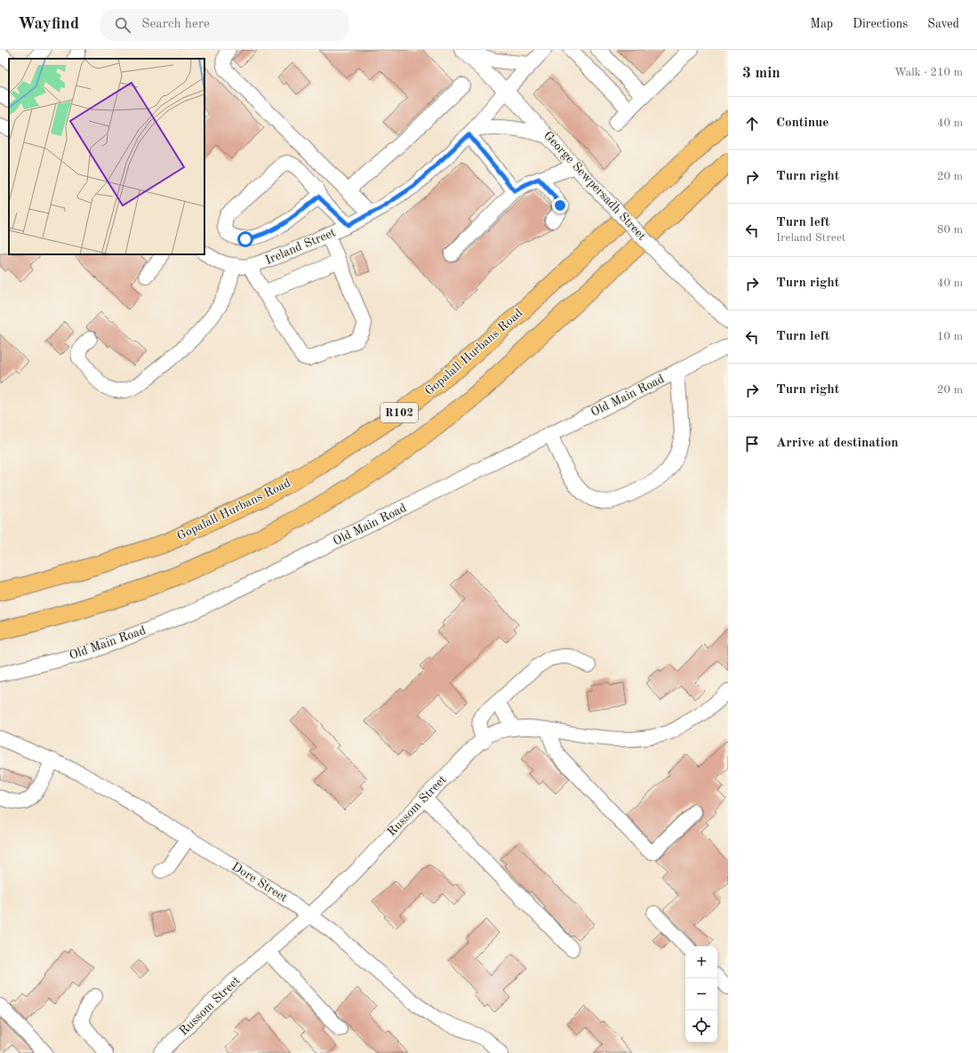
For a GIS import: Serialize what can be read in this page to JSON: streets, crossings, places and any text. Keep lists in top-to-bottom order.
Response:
{
  "streets": {
    "main road": ["Gopalall Hurbans Road", "R102"],
    "street": [
      "George Sewpersadh Street",
      "Ireland Street",
      "Old Main Road",
      "Russom Street",
      "Dore Street"
    ]
  },
  "crossings": [
    ["George Sewpersadh Street", "Ireland Street"],
    ["Russom Street", "Dore Street"]
  ],
  "page": {
    "header": "Wayfind",
    "search": "Search here",
    "nav": ["Map", "Directions", "Saved"],
    "heading": ["3 min", "Walk · 210 m"],
    "list": [
      ["Continue", "40 m"],
      ["Turn right", "20 m"],
      ["Turn left", "Ireland Street", "80 m"],
      ["Turn right", "40 m"],
      ["Turn left", "10 m"],
      ["Turn right", "20 m"],
      "Arrive at destination"
    ],
    "map_buttons": ["+", "−"]
  }
}
